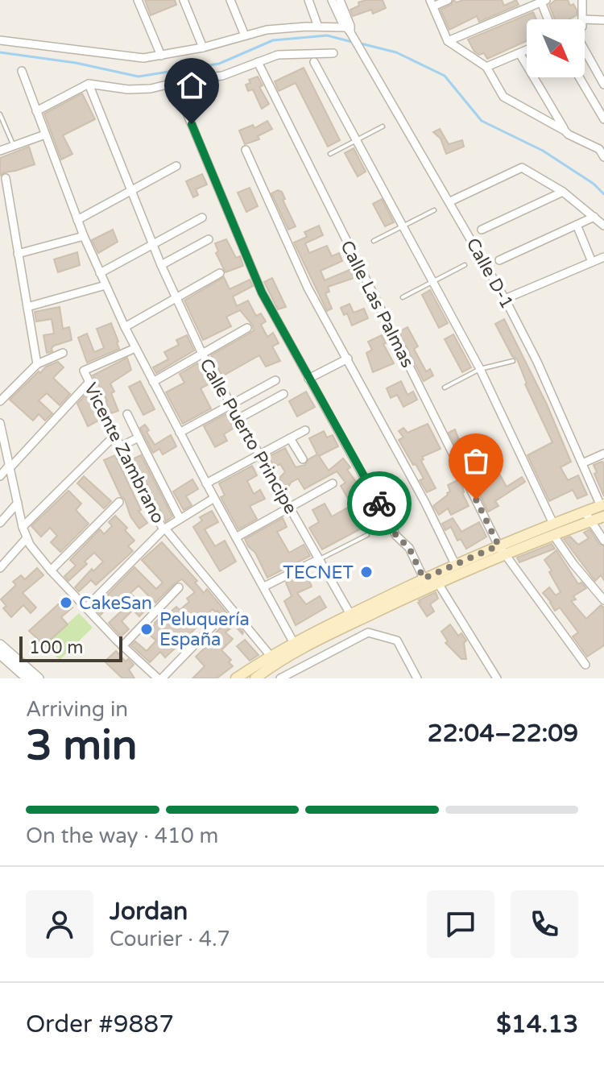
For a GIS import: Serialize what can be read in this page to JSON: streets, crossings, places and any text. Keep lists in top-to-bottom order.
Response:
{
  "streets": {
    "street": [
      "Calle D-1",
      "Calle Las Palmas",
      "Calle Puerto Principe",
      "Vicente Zambrano"
    ]
  },
  "places": ["TECNET", "CakeSan", "Peluquería España"],
  "scale_bar": "100 m",
  "north": "bottom right",
  "page": {
    "scale": "100 m",
    "heading": ["3 min", "Arriving in", "22:04–22:09"],
    "panel": [
      "Jordan",
      "Courier · 4.7",
      "Order #9887",
      "$14.13"
    ],
    "bar": "On the way · 410 m"
  }
}
